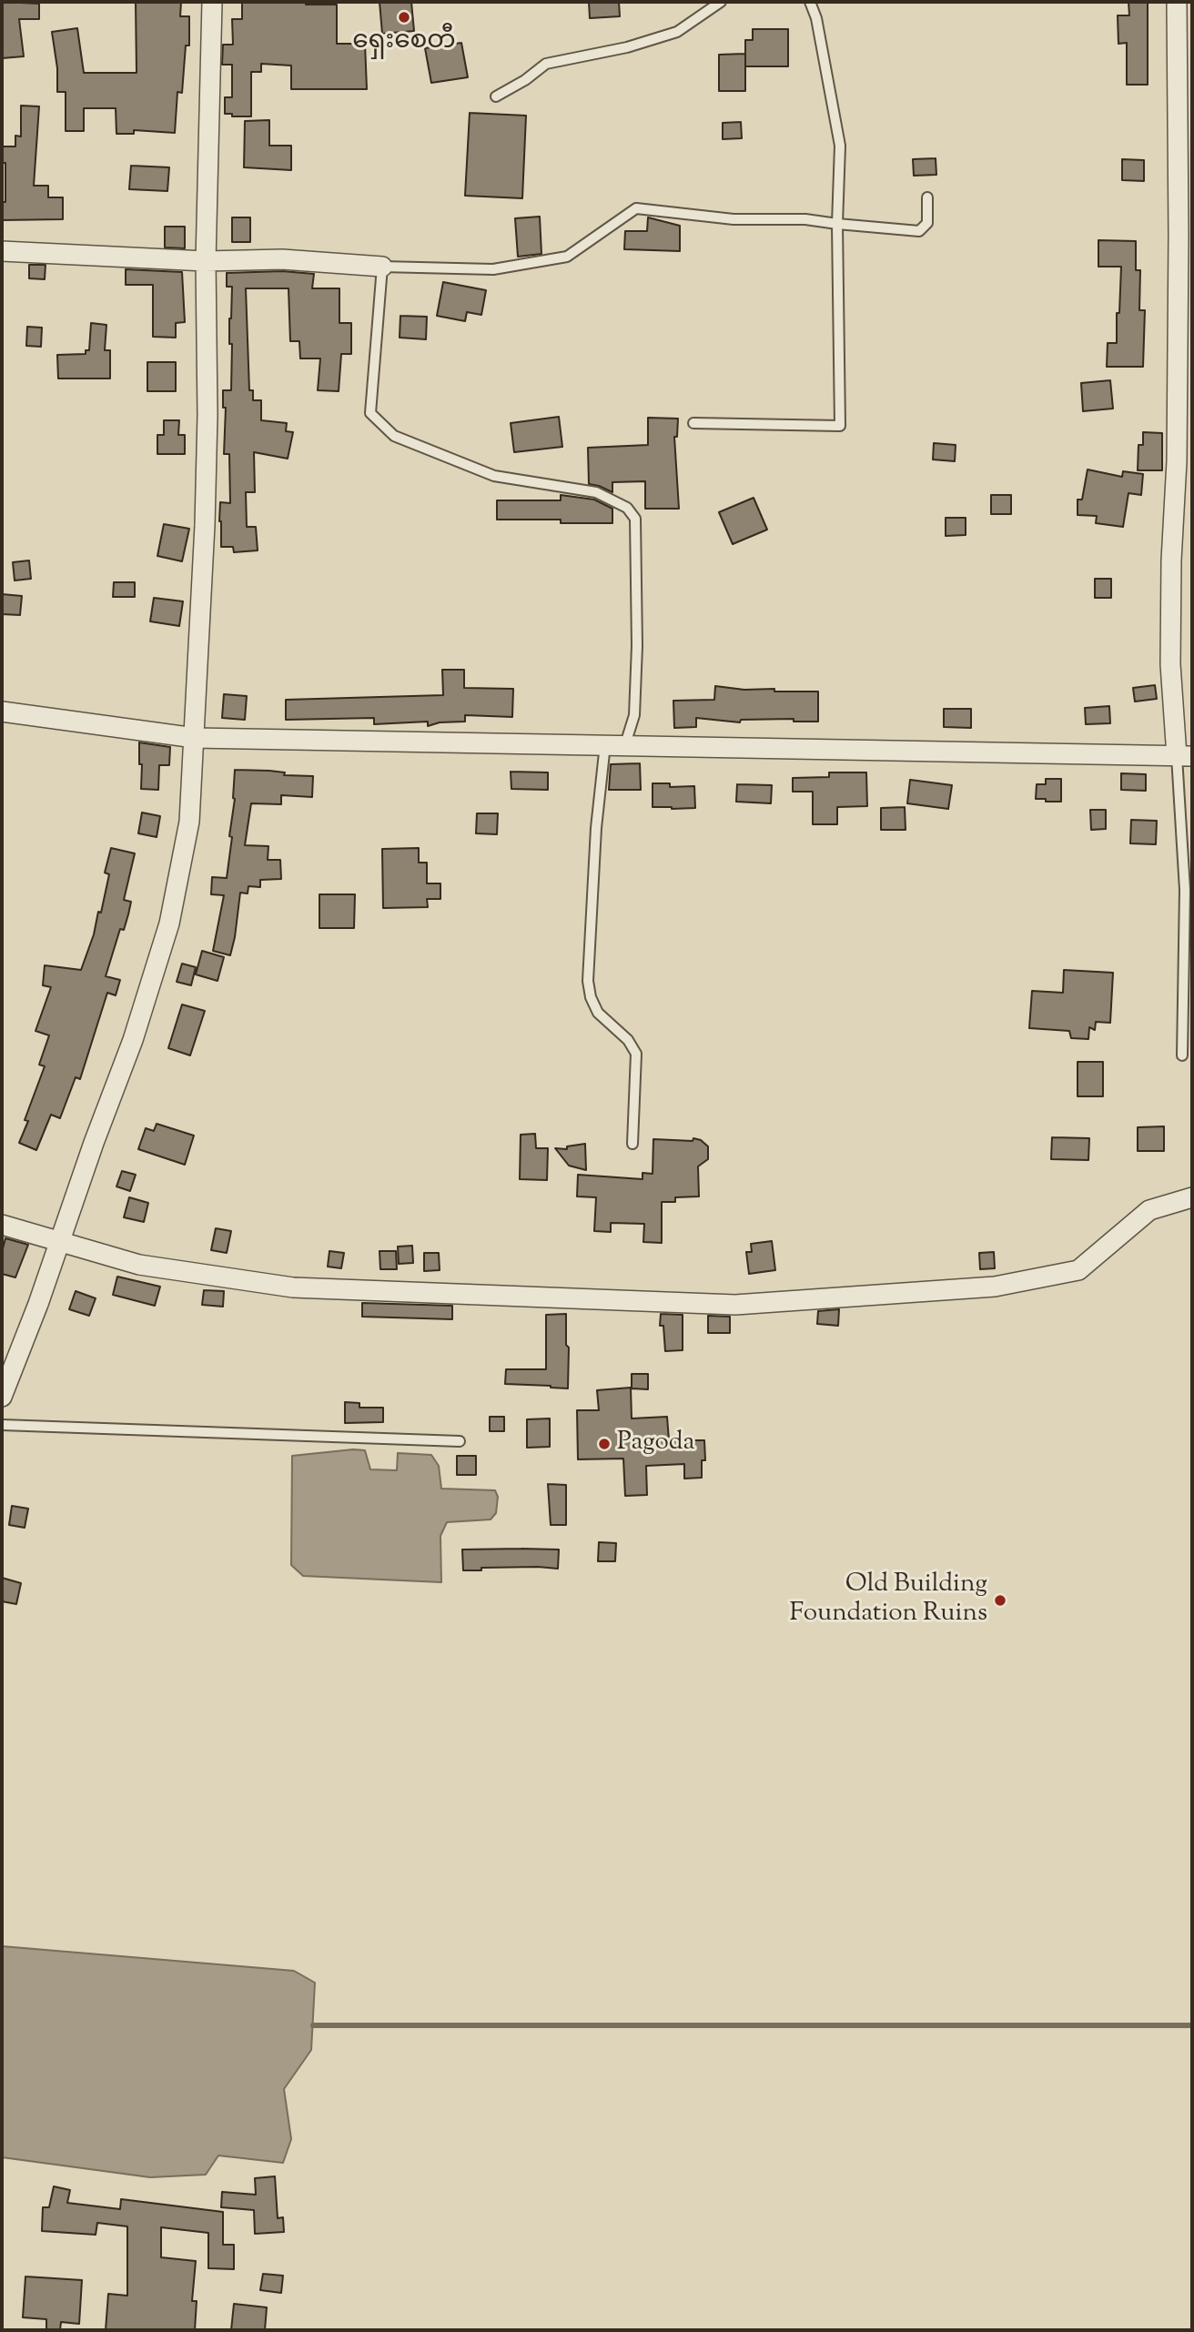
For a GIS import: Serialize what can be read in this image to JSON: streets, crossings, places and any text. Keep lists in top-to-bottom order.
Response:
{
  "places": ["ရှေးစေတီ", "Pagoda", "Old Building Foundation Ruins"]
}
